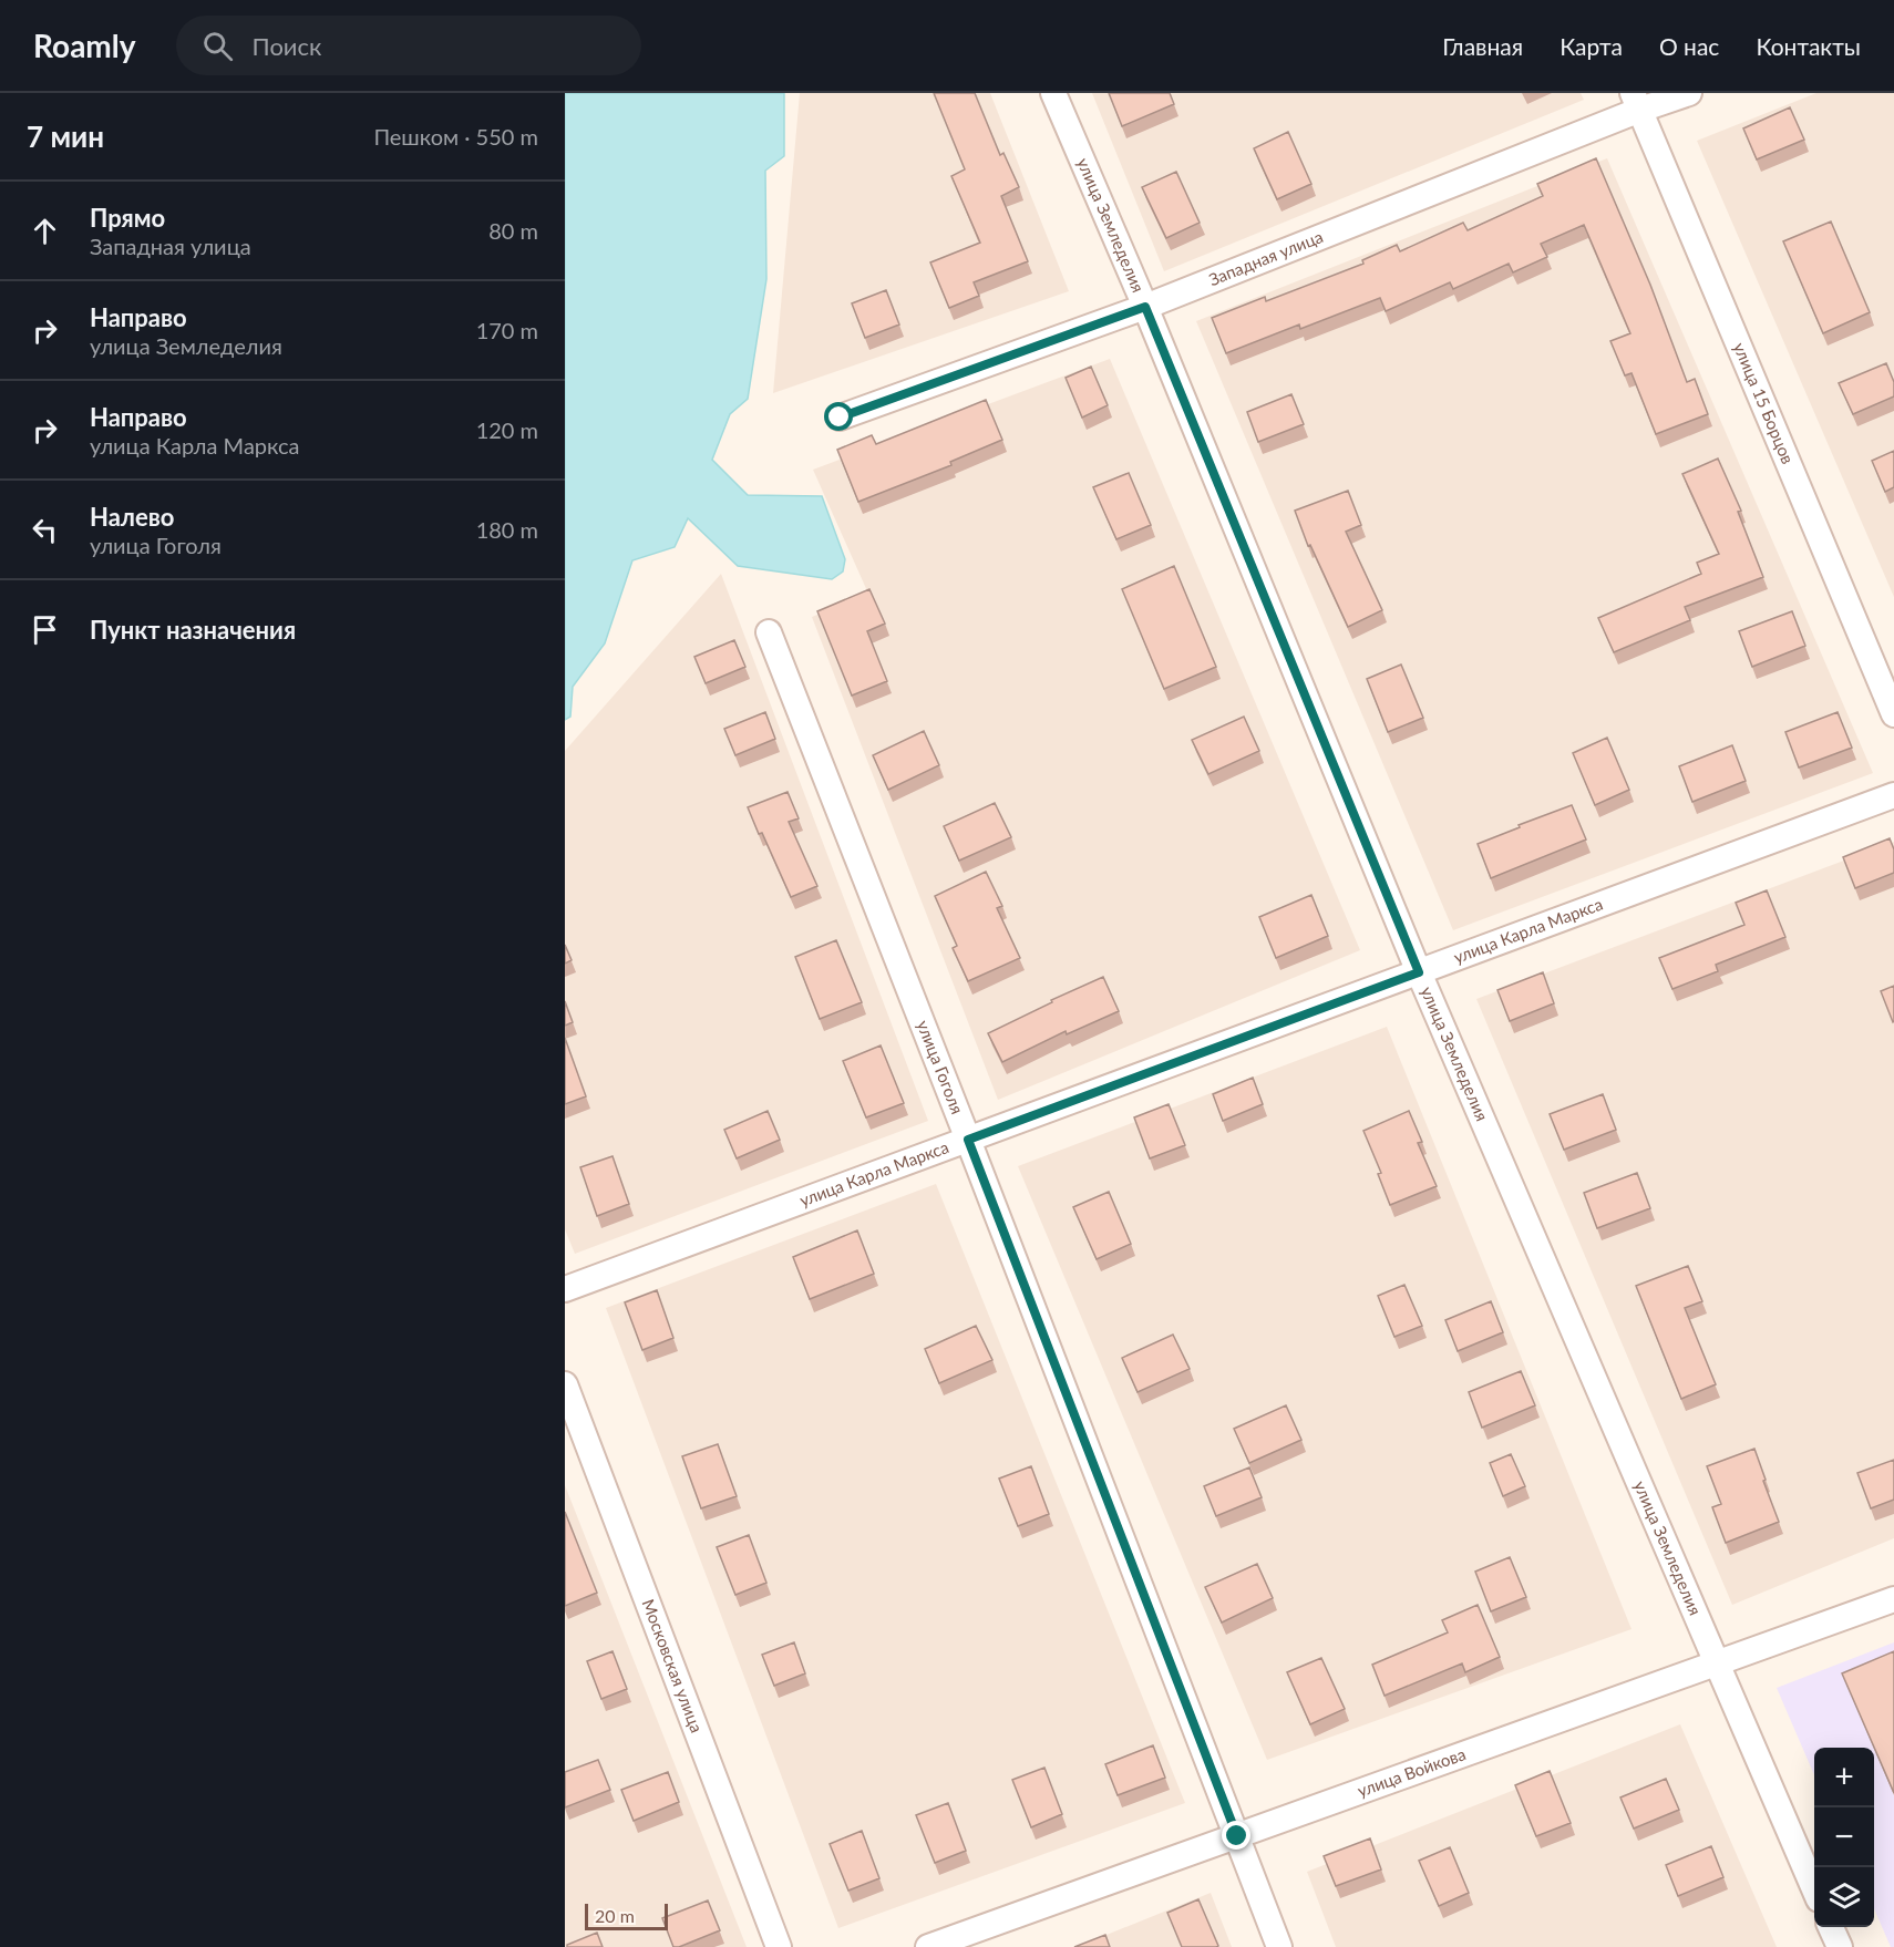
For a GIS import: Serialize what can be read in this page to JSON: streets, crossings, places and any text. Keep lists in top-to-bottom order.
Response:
{
  "streets": {
    "street": [
      "улица Земледелия",
      "Западная улица",
      "улица 15 Борцов",
      "улица Карла Маркса",
      "улица Гоголя",
      "Московская улица",
      "улица Войкова"
    ]
  },
  "crossings": [
    ["улица Земледелия", "Западная улица"],
    ["улица Земледелия", "улица Карла Маркса"],
    ["улица Земледелия", "улица Войкова"],
    ["Западная улица", "улица 15 Борцов"],
    ["улица Карла Маркса", "улица Гоголя"],
    ["улица Гоголя", "улица Войкова"]
  ],
  "scale_bar": "20 m",
  "page": {
    "header": "Roamly",
    "search": "Поиск",
    "nav": [
      "Главная",
      "Карта",
      "О нас",
      "Контакты"
    ],
    "heading": ["7 мин", "Пешком · 550 m"],
    "list": [
      ["Прямо", "Западная улица", "80 m"],
      ["Направо", "улица Земледелия", "170 m"],
      ["Направо", "улица Карла Маркса", "120 m"],
      ["Налево", "улица Гоголя", "180 m"],
      "Пункт назначения"
    ],
    "map_buttons": ["+", "−"],
    "scale": "20 m"
  }
}
